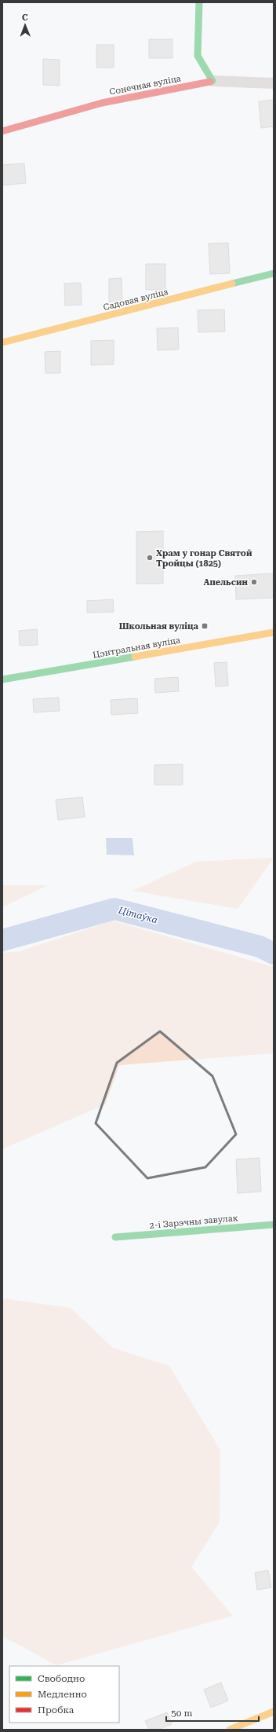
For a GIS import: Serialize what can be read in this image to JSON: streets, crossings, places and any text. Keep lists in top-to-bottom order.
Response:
{
  "streets": {
    "street": [
      "Сонечная вуліца",
      "Садовая вуліца",
      "Цэнтральная вуліца",
      "2-і Зарэчны завулак"
    ]
  },
  "water": ["Цітаўка"],
  "places": {
    "other": ["Храм у гонар Святой Тройцы (1825)", "Апельсин"],
    "transit": ["Школьная вуліца"]
  },
  "legend": ["Свободно", "Медленно", "Пробка"],
  "scale_bar": "50 m",
  "north": "top"
}
